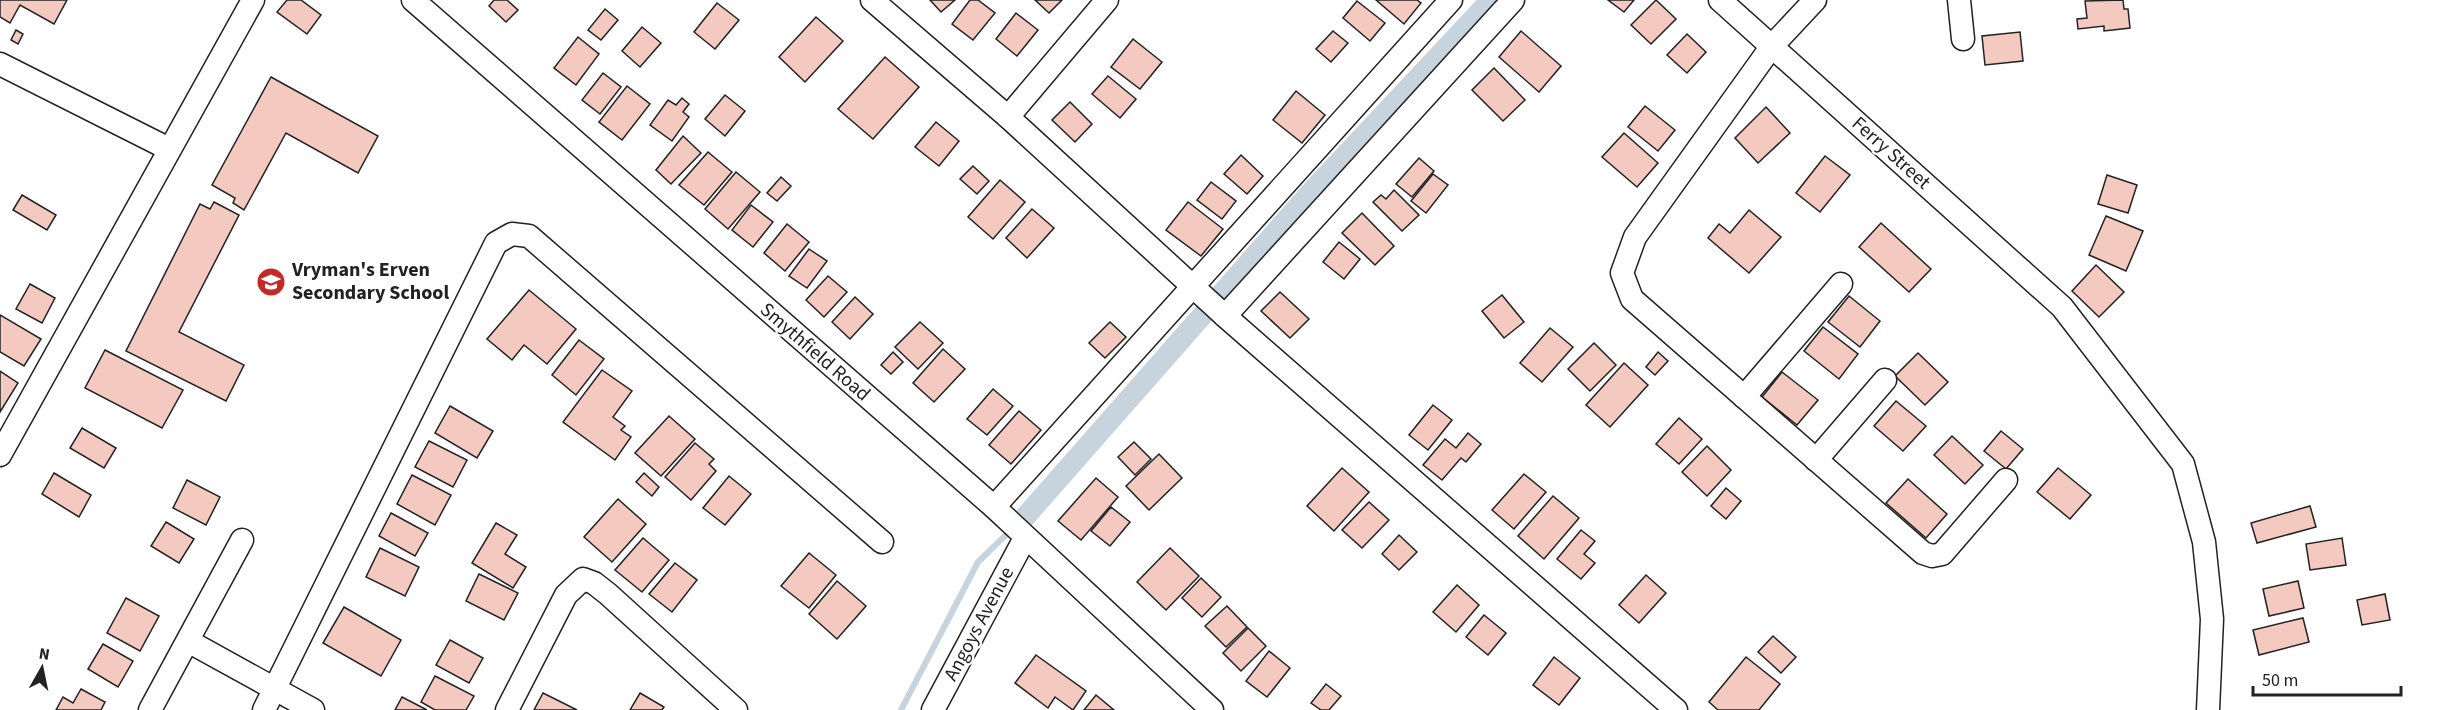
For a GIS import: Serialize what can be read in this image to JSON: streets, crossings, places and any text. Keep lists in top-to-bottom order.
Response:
{
  "streets": {
    "street": ["Ferry Street", "Smythfield Road", "Angoys Avenue"]
  },
  "crossings": [
    ["Smythfield Road", "Angoys Avenue"]
  ],
  "places": {
    "school or university": ["Vryman's Erven Secondary School"]
  },
  "scale_bar": "50 m",
  "north": "top"
}
